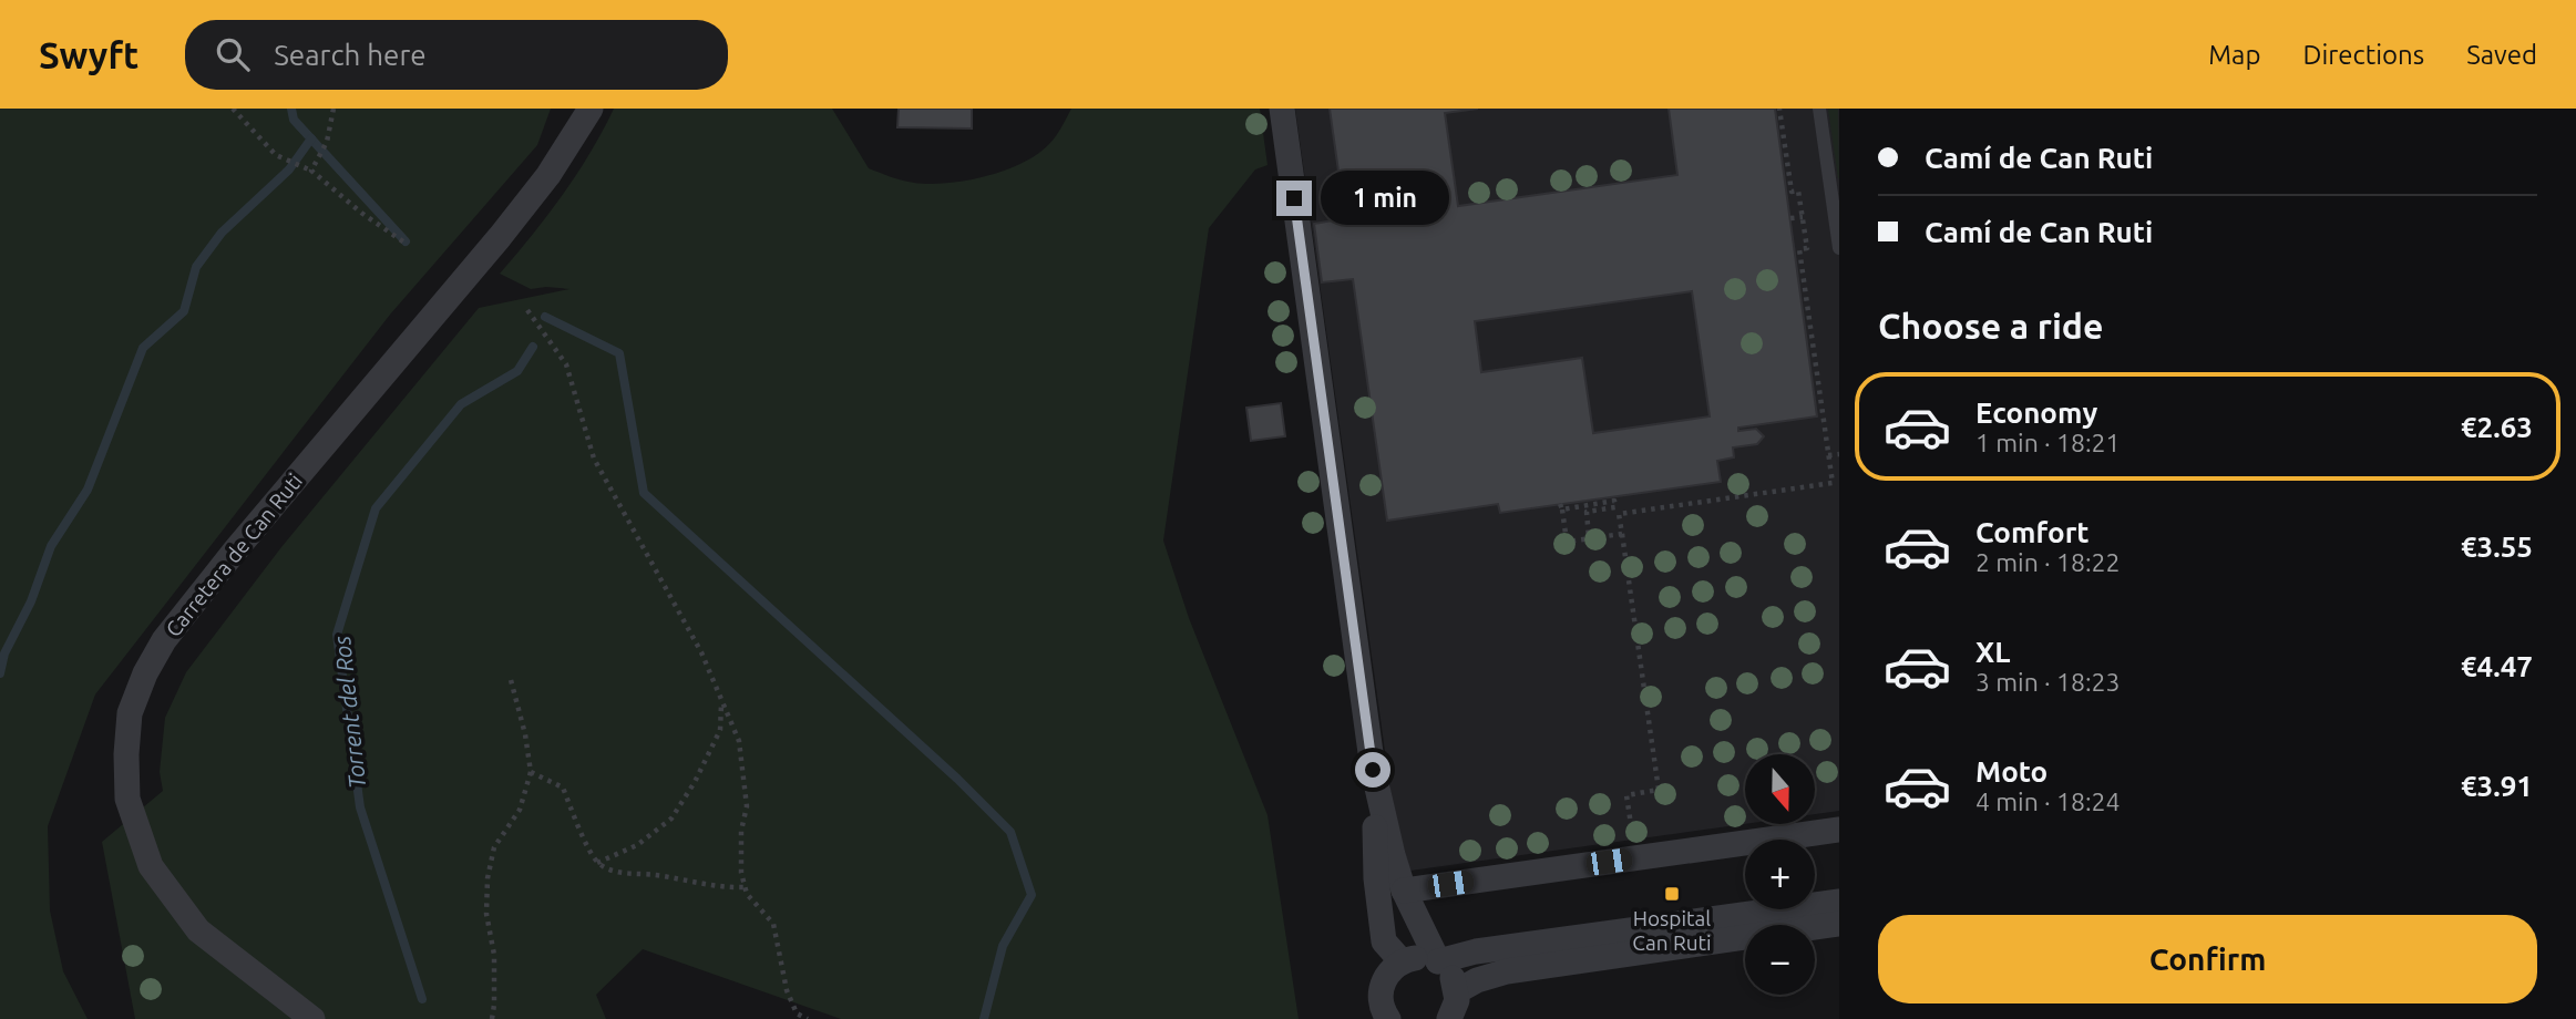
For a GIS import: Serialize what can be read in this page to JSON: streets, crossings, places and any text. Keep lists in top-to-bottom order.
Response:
{
  "streets": {
    "street": ["Carretera de Can Ruti"]
  },
  "water": ["Torrent del Ros"],
  "places": {
    "transit": ["Hospital Can Ruti"]
  },
  "north": "bottom",
  "page": {
    "header": "Swyft",
    "search": "Search here",
    "nav": ["Map", "Directions", "Saved"],
    "banner": ["Camí de Can Ruti", "Camí de Can Ruti"],
    "bubble": "1 min",
    "heading": "Choose a ride",
    "list": [
      {
        "name": "Economy",
        "note": "1 min · 18:21",
        "value": "€2.63"
      },
      {
        "name": "Comfort",
        "note": "2 min · 18:22",
        "value": "€3.55"
      },
      {
        "name": "XL",
        "note": "3 min · 18:23",
        "value": "€4.47"
      },
      {
        "name": "Moto",
        "note": "4 min · 18:24",
        "value": "€3.91"
      }
    ],
    "map_buttons": ["+", "−"],
    "buttons": "Confirm"
  }
}
